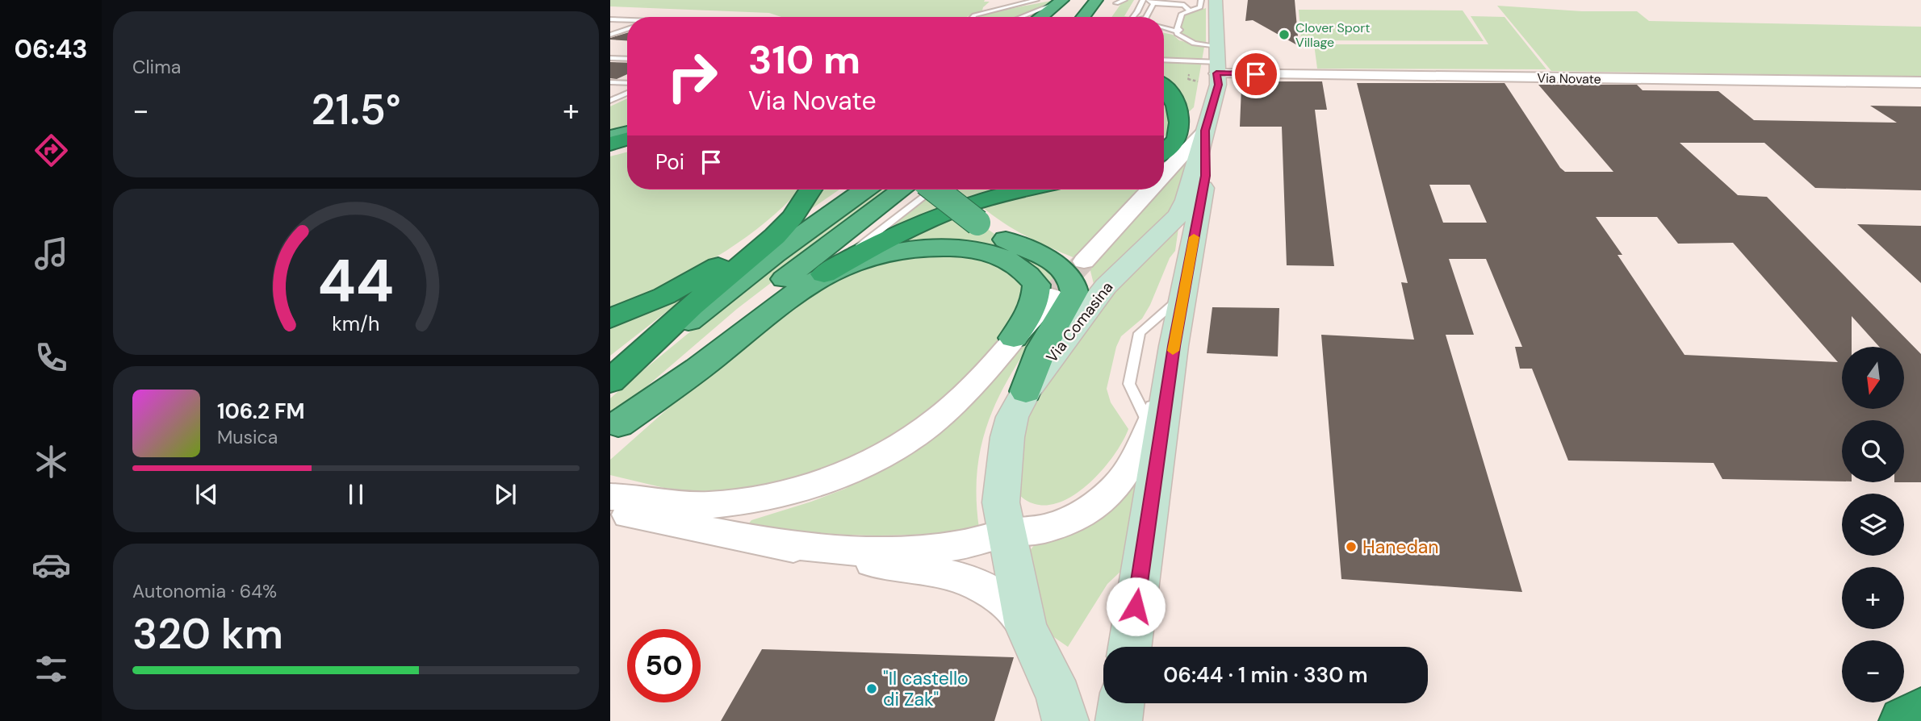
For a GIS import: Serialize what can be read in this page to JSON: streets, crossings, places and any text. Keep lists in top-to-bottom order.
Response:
{
  "streets": {
    "main road": ["Via Comasina"],
    "street": ["Via Novate"]
  },
  "crossings": [
    ["Via Novate", "Via Comasina"]
  ],
  "places": ["Clover Sport Village", "Hanedan", "\"Il castello di Zak\""],
  "north": "bottom",
  "page": {
    "tabs": "06:43",
    "tile": [
      "Clima",
      ["Autonomia · 64%", "320 km"]
    ],
    "turn": ["310 m", "Via Novate"],
    "heat": ["−", "21.5°", "+"],
    "then": "Poi",
    "map_buttons": ["+", "−"],
    "song": ["106.2 FM", "Musica"],
    "limit": "50",
    "trip": "06:44 · 1 min · 330 m",
    "gauge": ["44", "km/h"]
  }
}
